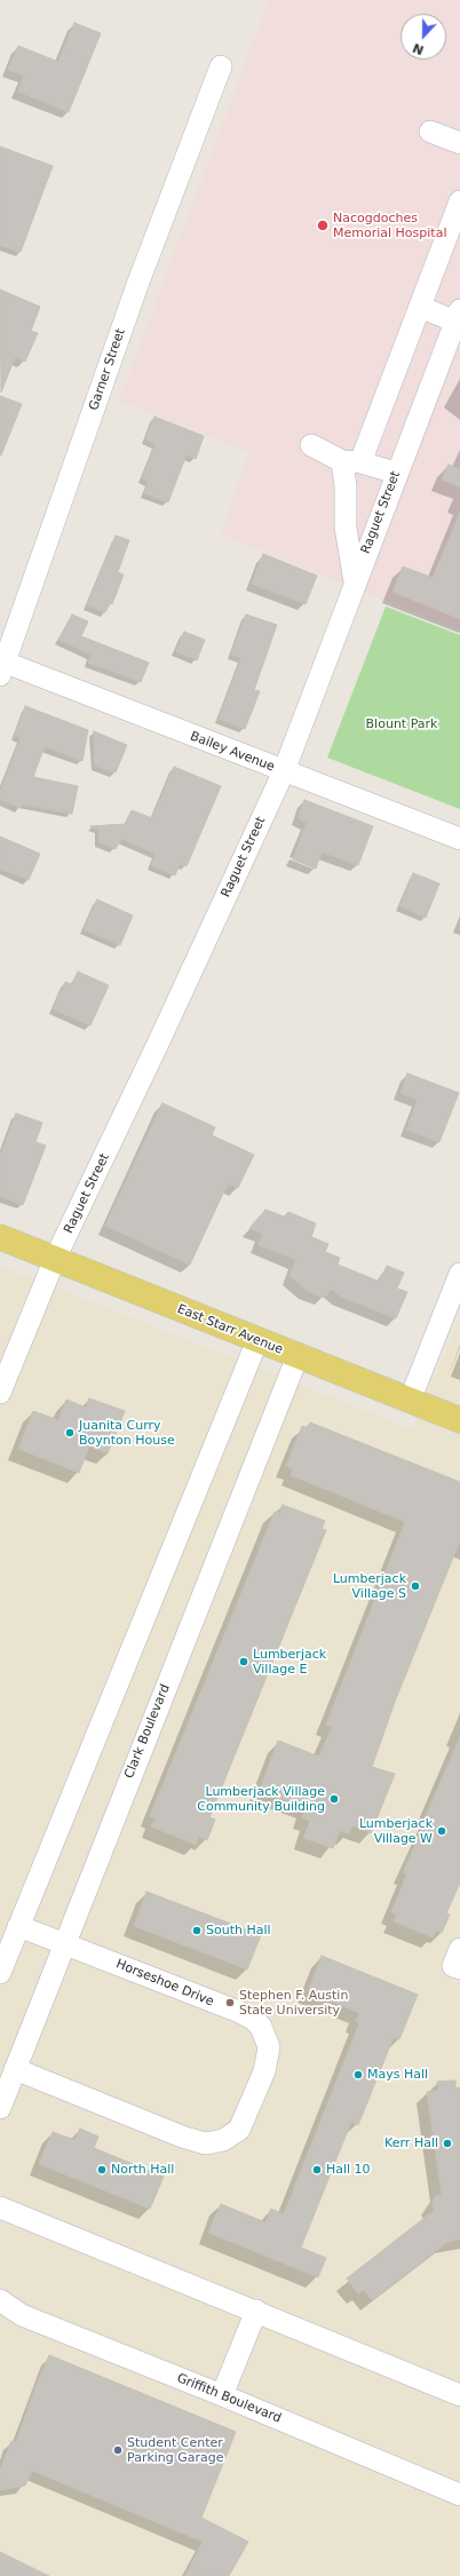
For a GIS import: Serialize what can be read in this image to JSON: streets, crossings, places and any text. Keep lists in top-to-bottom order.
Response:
{
  "streets": {
    "main road": ["East Starr Avenue"],
    "street": [
      "Garner Street",
      "Raguet Street",
      "Bailey Avenue",
      "Clark Boulevard",
      "Horseshoe Drive",
      "Griffith Boulevard"
    ]
  },
  "crossings": [
    ["Garner Street", "Bailey Avenue"],
    ["Raguet Street", "Bailey Avenue"],
    ["Raguet Street", "East Starr Avenue"],
    ["East Starr Avenue", "Clark Boulevard"],
    ["Clark Boulevard", "Horseshoe Drive"]
  ],
  "parks": ["Blount Park"],
  "places": [
    "Nacogdoches Memorial Hospital",
    "Juanita Curry Boynton House",
    "Lumberjack Village S",
    "Lumberjack Village E",
    "Lumberjack Village Community Building",
    "Lumberjack Village W",
    "South Hall",
    "Stephen F. Austin State University",
    "Mays Hall",
    "Kerr Hall",
    "North Hall",
    "Hall 10",
    "Student Center Parking Garage"
  ],
  "north": "bottom"
}
